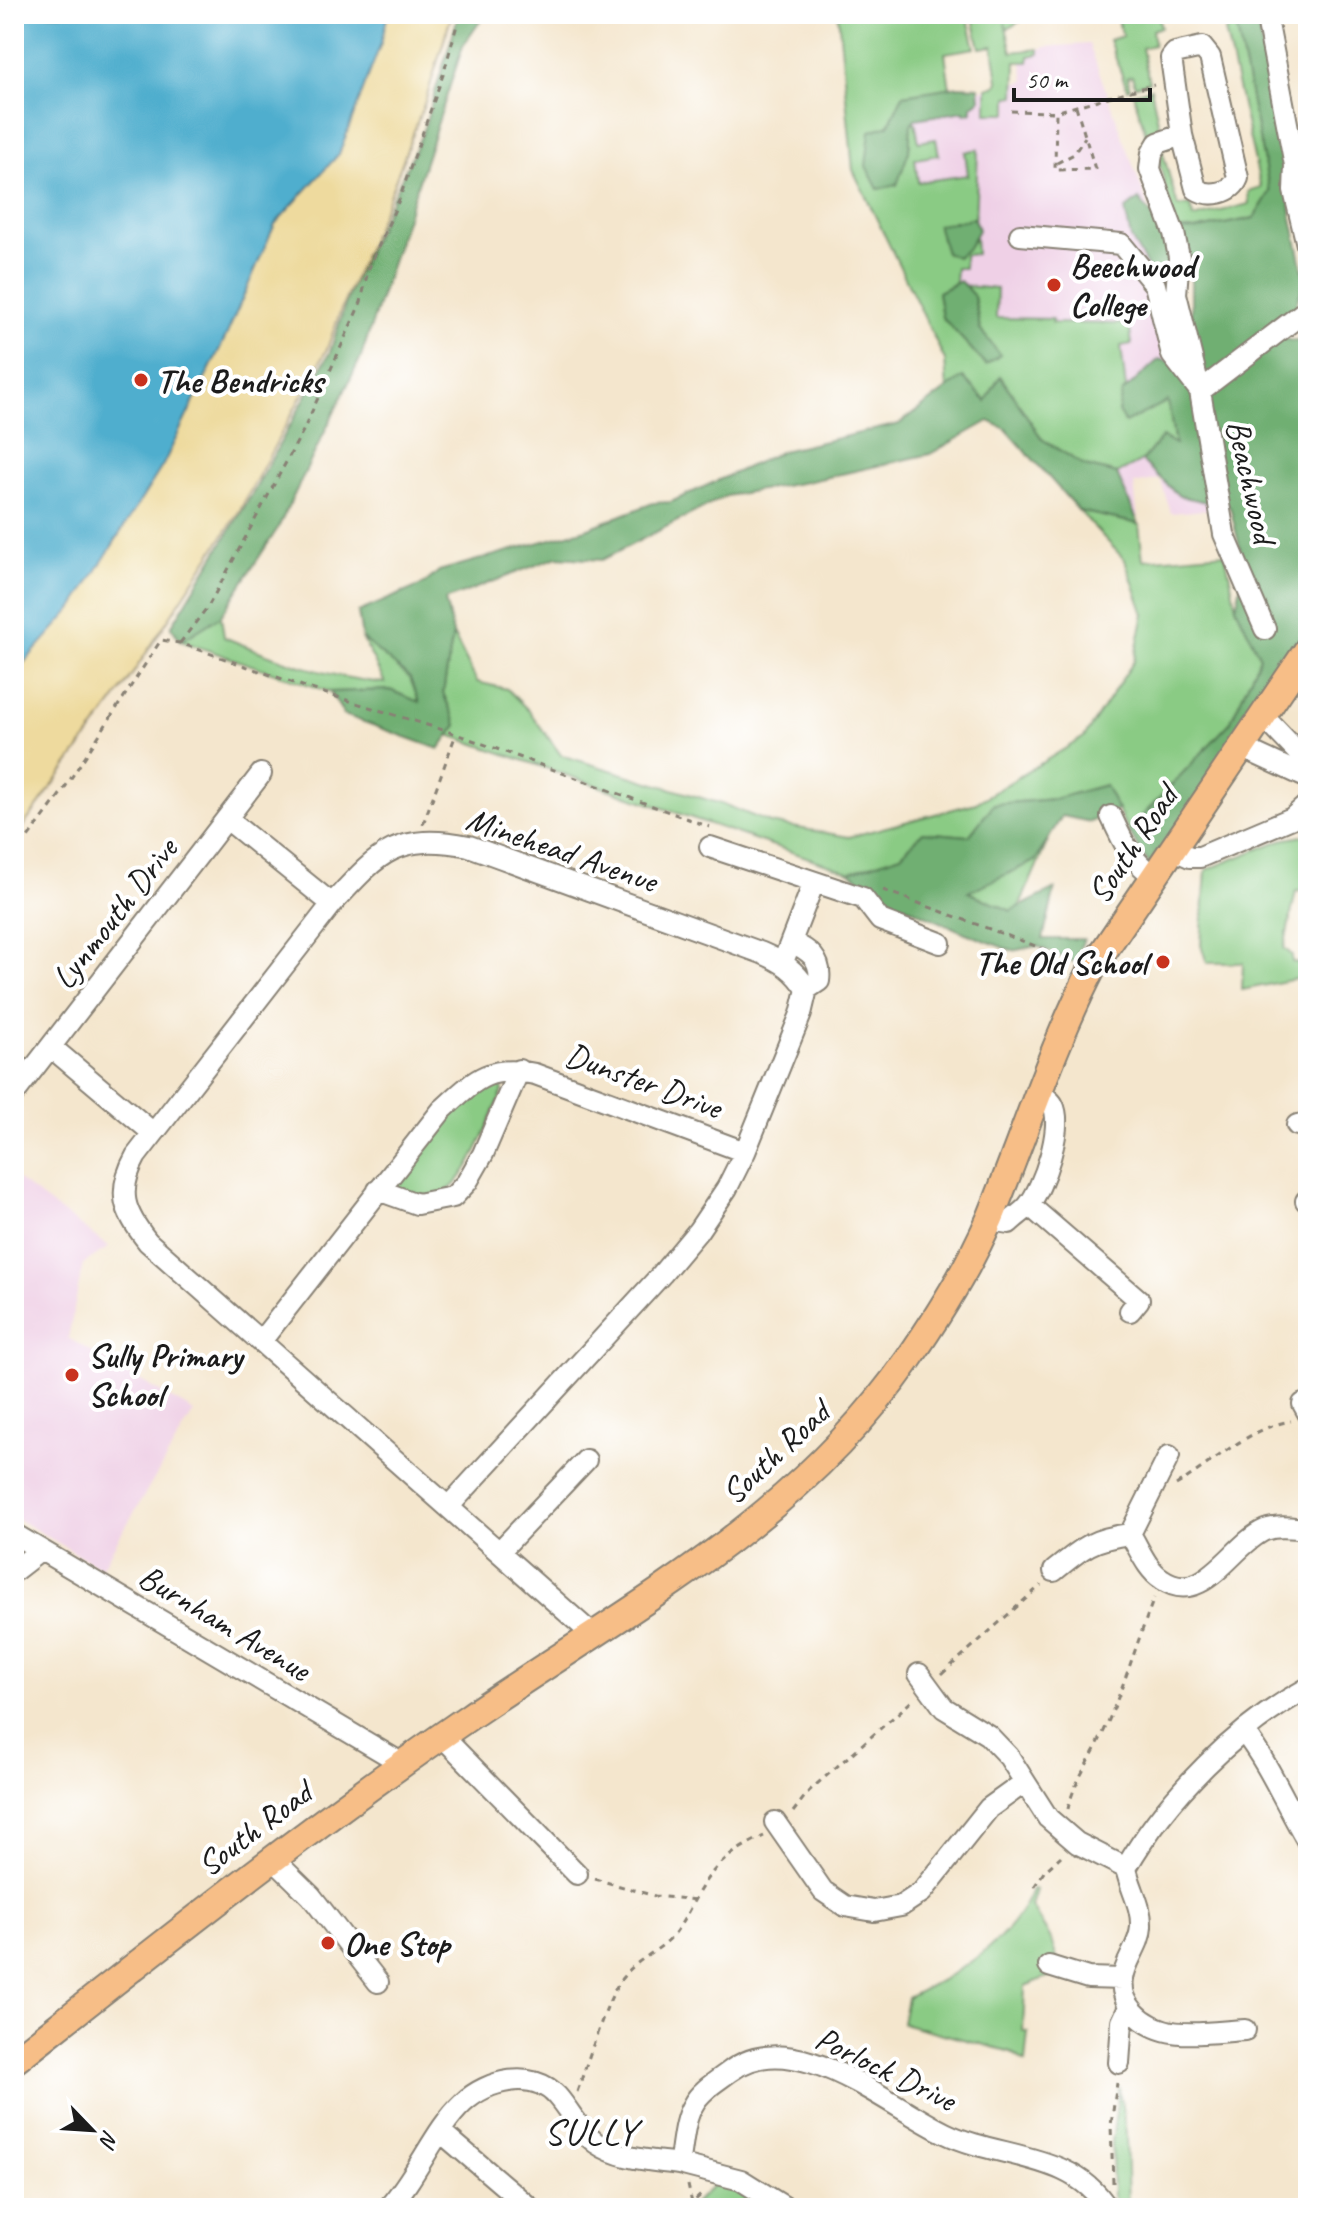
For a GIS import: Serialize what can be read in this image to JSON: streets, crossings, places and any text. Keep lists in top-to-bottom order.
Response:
{
  "streets": {
    "main road": ["South Road"],
    "street": [
      "Beachwood",
      "Minehead Avenue",
      "Lynmouth Drive",
      "Dunster Drive",
      "Burnham Avenue",
      "Porlock Drive"
    ]
  },
  "crossings": [
    ["South Road", "Minehead Avenue"],
    ["South Road", "Burnham Avenue"],
    ["Minehead Avenue", "Dunster Drive"]
  ],
  "districts": ["SULLY"],
  "places": [
    "Beechwood College",
    "The Bendricks",
    "The Old School",
    "Sully Primary School",
    "One Stop"
  ],
  "scale_bar": "50 m",
  "north": "bottom right"
}
